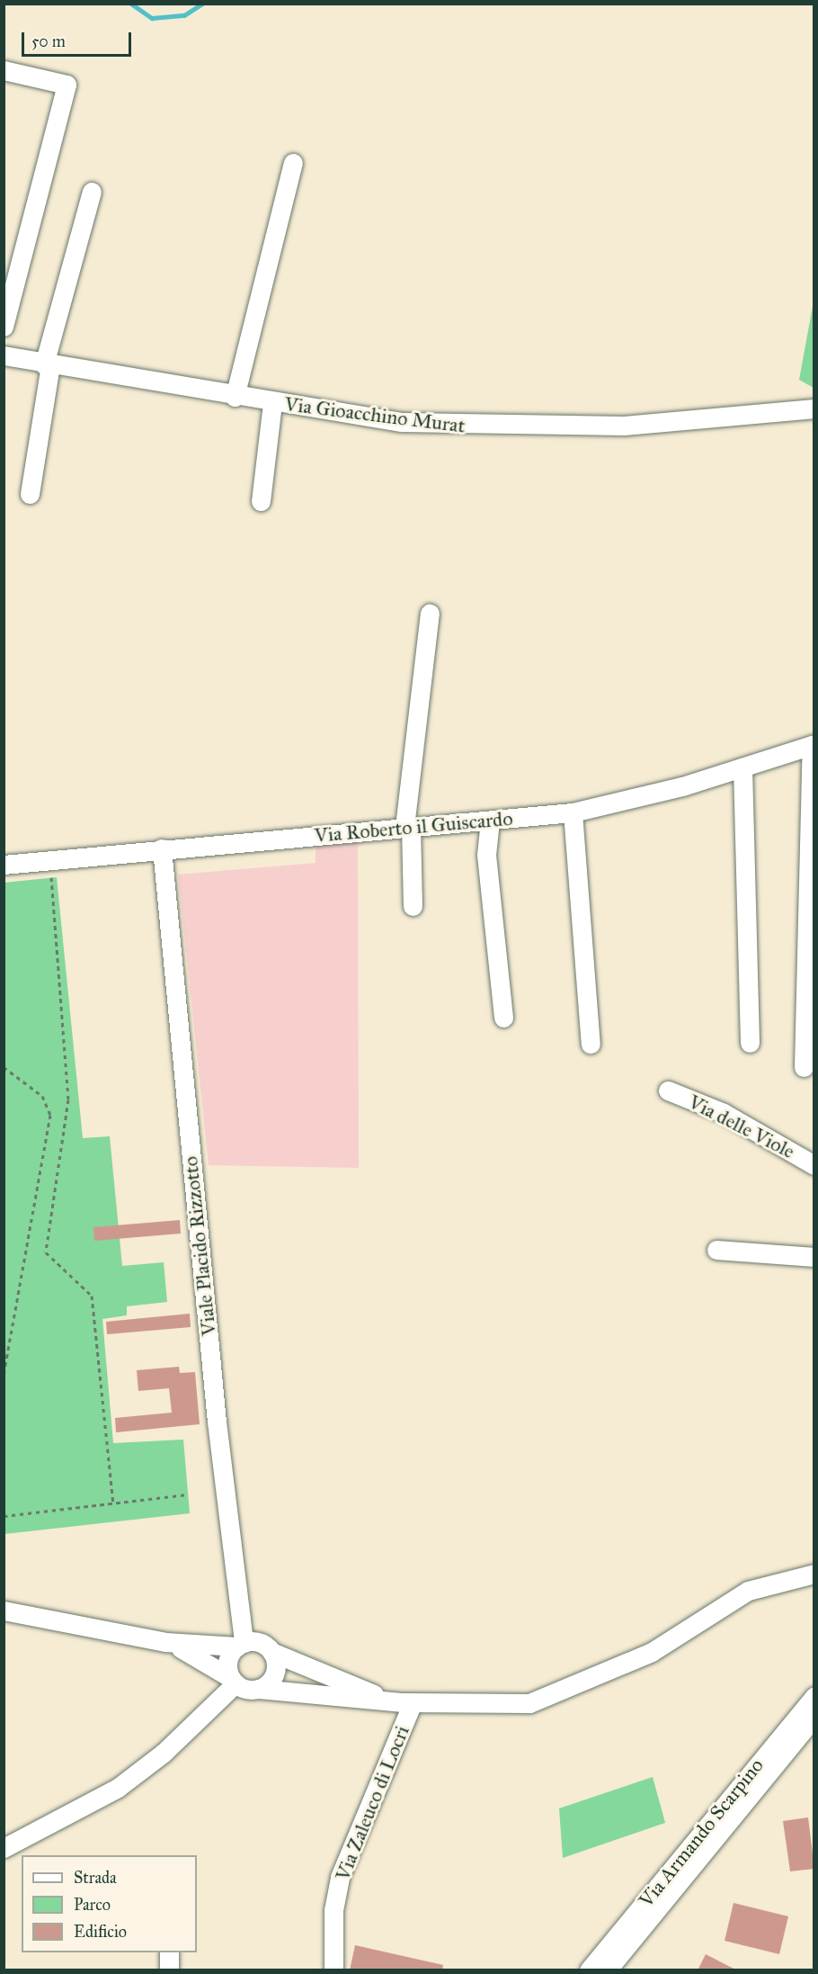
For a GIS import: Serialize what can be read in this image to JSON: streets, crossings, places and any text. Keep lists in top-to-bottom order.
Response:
{
  "streets": {
    "street": [
      "Via Gioacchino Murat",
      "Via Roberto il Guiscardo",
      "Via delle Viole",
      "Viale Placido Rizzotto",
      "Via Zaleuco di Locri",
      "Via Armando Scarpino"
    ]
  },
  "crossings": [
    ["Via Roberto il Guiscardo", "Viale Placido Rizzotto"]
  ],
  "legend": ["Strada", "Parco", "Edificio"],
  "scale_bar": "50 m"
}
